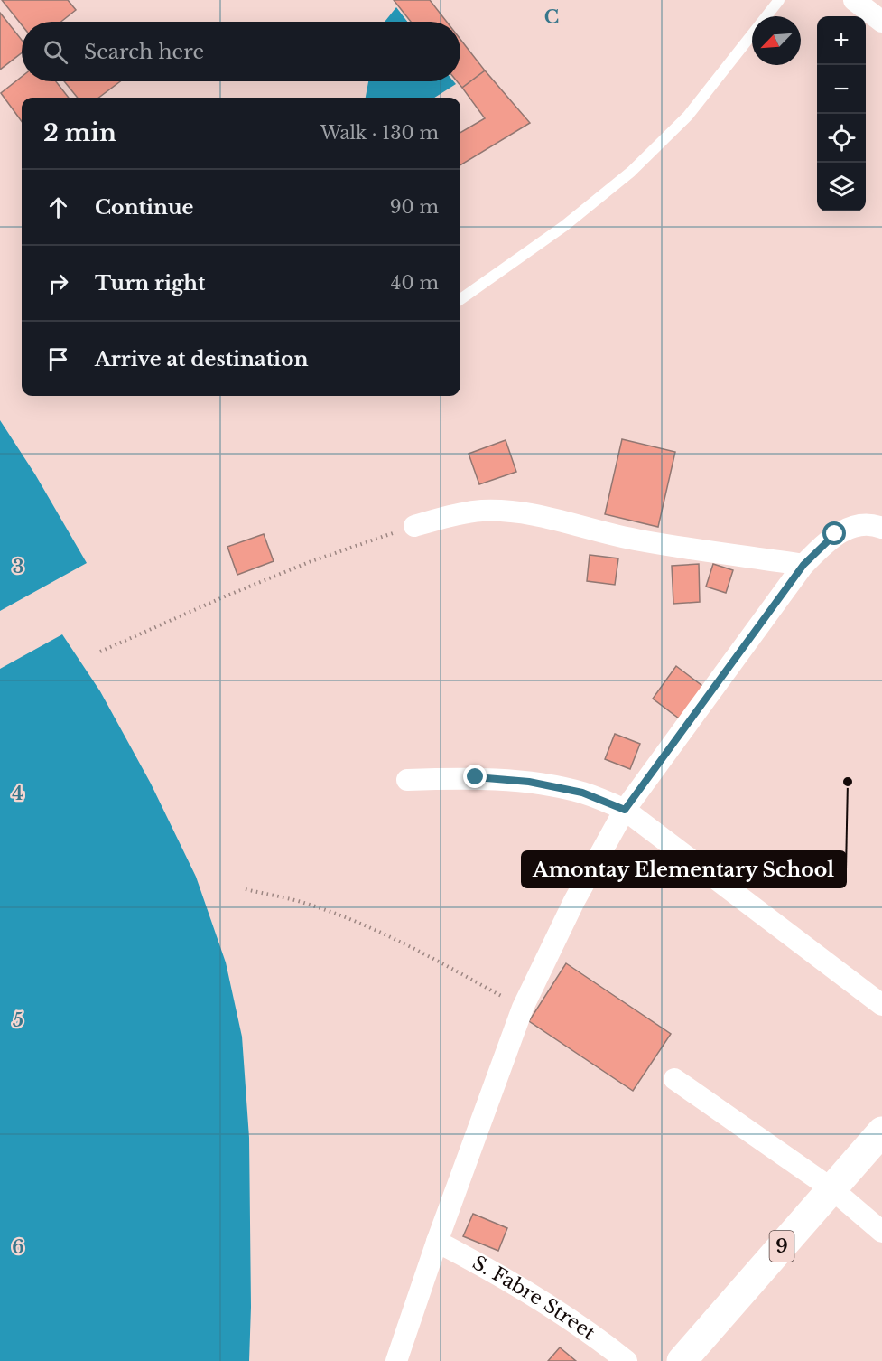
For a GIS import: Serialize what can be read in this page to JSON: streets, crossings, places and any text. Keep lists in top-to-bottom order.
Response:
{
  "streets": {
    "highway": ["9"],
    "street": ["S. Fabre Street"]
  },
  "places": ["Amontay Elementary School"],
  "north": "bottom left",
  "page": {
    "map_buttons": ["+", "−"],
    "search": "Search here",
    "heading": ["2 min", "Walk · 130 m"],
    "list": [
      ["Continue", "90 m"],
      ["Turn right", "40 m"],
      "Arrive at destination"
    ]
  },
  "grid": {
    "columns": ["C"],
    "rows": [
      "3",
      "4",
      "5",
      "6"
    ]
  }
}
